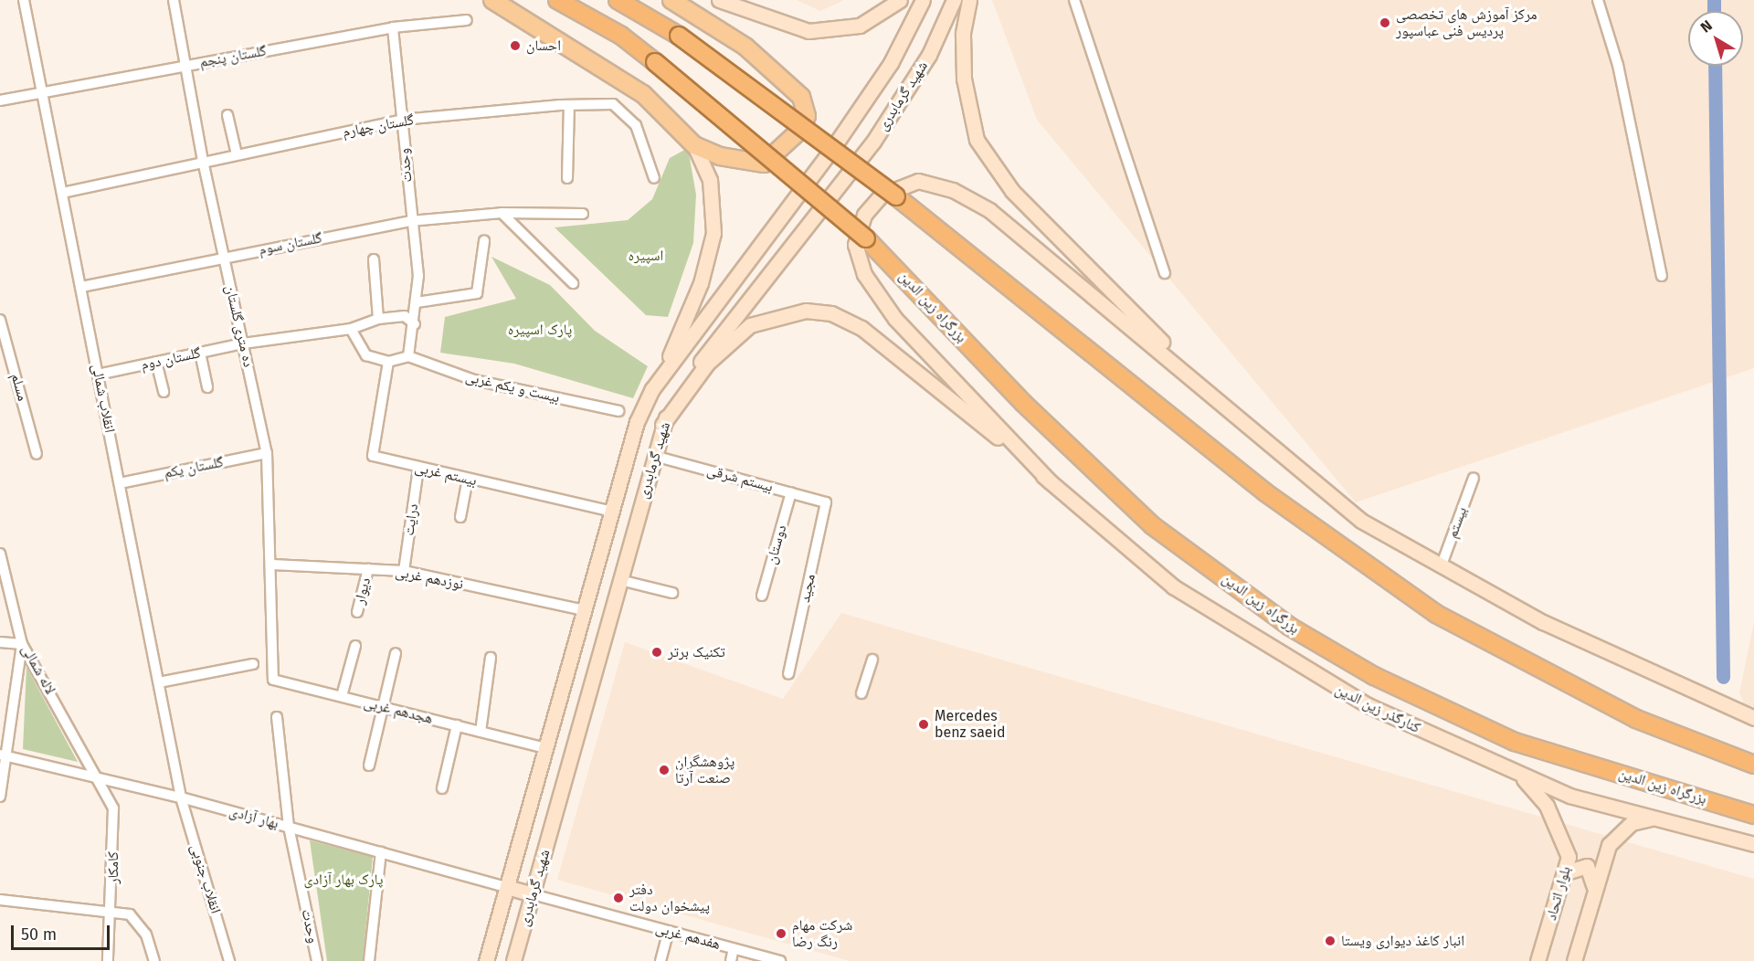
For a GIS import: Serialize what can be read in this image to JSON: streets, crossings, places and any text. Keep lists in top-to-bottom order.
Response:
{
  "streets": {
    "highway": ["بزرگراه زین الدین"],
    "main road": ["شهید گرمابدری", "کنارگذر زین الدین", "بلوار اتحاد"],
    "street": [
      "گلستان پنجم",
      "گلستان چهارم",
      "وحدت",
      "گلستان سوم",
      "ده متری گلستان",
      "گلستان دوم",
      "مسلم",
      "بیست و یکم غربی",
      "انقلاب شمالی",
      "گلستان یکم",
      "بیستم غربی",
      "بیستم شرقی",
      "درایت",
      "بیستم",
      "دوستان",
      "نوزدهم غربی",
      "مجید",
      "دیوار",
      "لاله شمالی",
      "هجدهم غربی",
      "بهار آزادی",
      "کامکار",
      "انقلاب جنوبی",
      "هفدهم غربی"
    ]
  },
  "crossings": [
    ["گلستان پنجم", "وحدت"],
    ["گلستان پنجم", "ده متری گلستان"],
    ["گلستان پنجم", "انقلاب شمالی"],
    ["شهید گرمابدری", "بیستم غربی"],
    ["شهید گرمابدری", "بیستم شرقی"],
    ["شهید گرمابدری", "نوزدهم غربی"],
    ["شهید گرمابدری", "هجدهم غربی"],
    ["شهید گرمابدری", "بهار آزادی"],
    ["شهید گرمابدری", "هفدهم غربی"],
    ["گلستان چهارم", "وحدت"],
    ["گلستان چهارم", "ده متری گلستان"],
    ["گلستان چهارم", "انقلاب شمالی"],
    ["وحدت", "گلستان سوم"],
    ["وحدت", "بیست و یکم غربی"],
    ["وحدت", "بهار آزادی"],
    ["گلستان سوم", "ده متری گلستان"],
    ["گلستان سوم", "انقلاب شمالی"],
    ["ده متری گلستان", "گلستان دوم"],
    ["ده متری گلستان", "گلستان یکم"],
    ["ده متری گلستان", "نوزدهم غربی"],
    ["ده متری گلستان", "هجدهم غربی"],
    ["گلستان دوم", "انقلاب شمالی"],
    ["انقلاب شمالی", "گلستان یکم"],
    ["انقلاب شمالی", "بهار آزادی"],
    ["انقلاب شمالی", "انقلاب جنوبی"],
    ["بیستم غربی", "درایت"],
    ["بیستم شرقی", "دوستان"],
    ["بیستم شرقی", "مجید"],
    ["درایت", "نوزدهم غربی"],
    ["نوزدهم غربی", "دیوار"],
    ["لاله شمالی", "بهار آزادی"],
    ["لاله شمالی", "کامکار"],
    ["کنارگذر زین الدین", "بلوار اتحاد"],
    ["بهار آزادی", "کامکار"],
    ["بهار آزادی", "انقلاب جنوبی"]
  ],
  "parks": ["اسپیره", "پارک اسپیره", "پارک بهار آزادی"],
  "places": [
    "مرکز آموزش های تخصصی پردیس فنی عباسپور",
    "احسان",
    "تکنیک برتر",
    "Mercedes benz saeid",
    "پژوهشگران صنعت آرتا",
    "دفتر پیشخوان دولت",
    "شرکت مهام رنگ رضا",
    "انبار کاغذ دیواری ویستا"
  ],
  "scale_bar": "50 m",
  "north": "top left"
}
